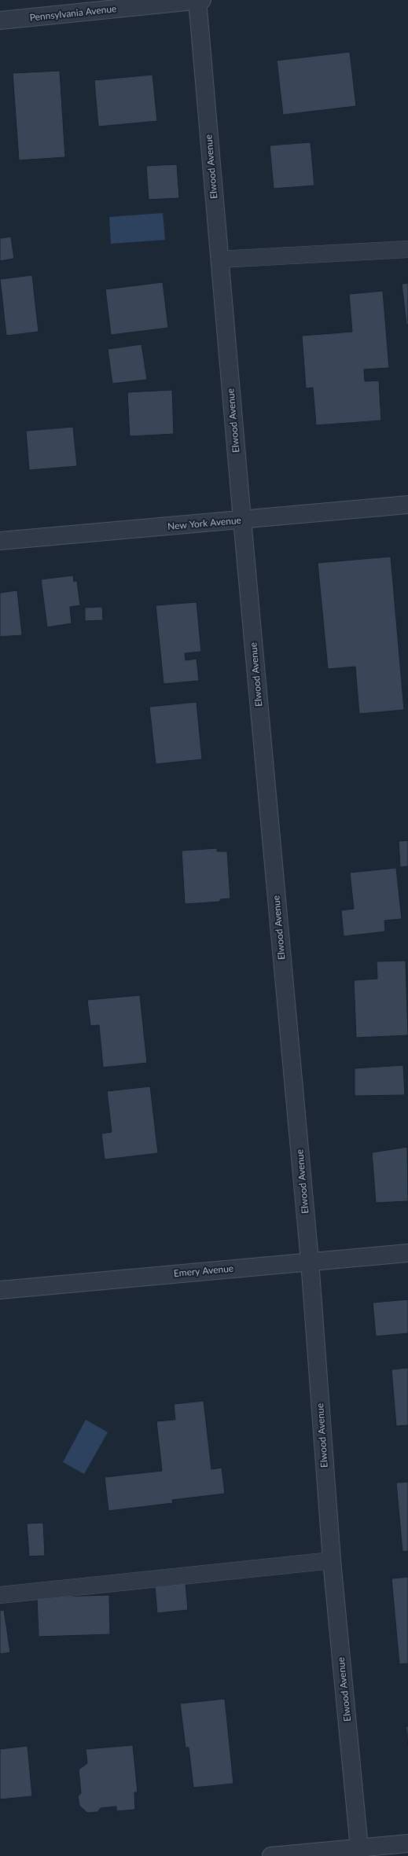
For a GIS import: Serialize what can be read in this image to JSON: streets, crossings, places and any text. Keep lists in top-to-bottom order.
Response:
{
  "streets": {
    "street": [
      "Pennsylvania Avenue",
      "Elwood Avenue",
      "New York Avenue",
      "Emery Avenue"
    ]
  },
  "crossings": [
    ["Pennsylvania Avenue", "Elwood Avenue"],
    ["Elwood Avenue", "New York Avenue"],
    ["Elwood Avenue", "Emery Avenue"]
  ]
}
